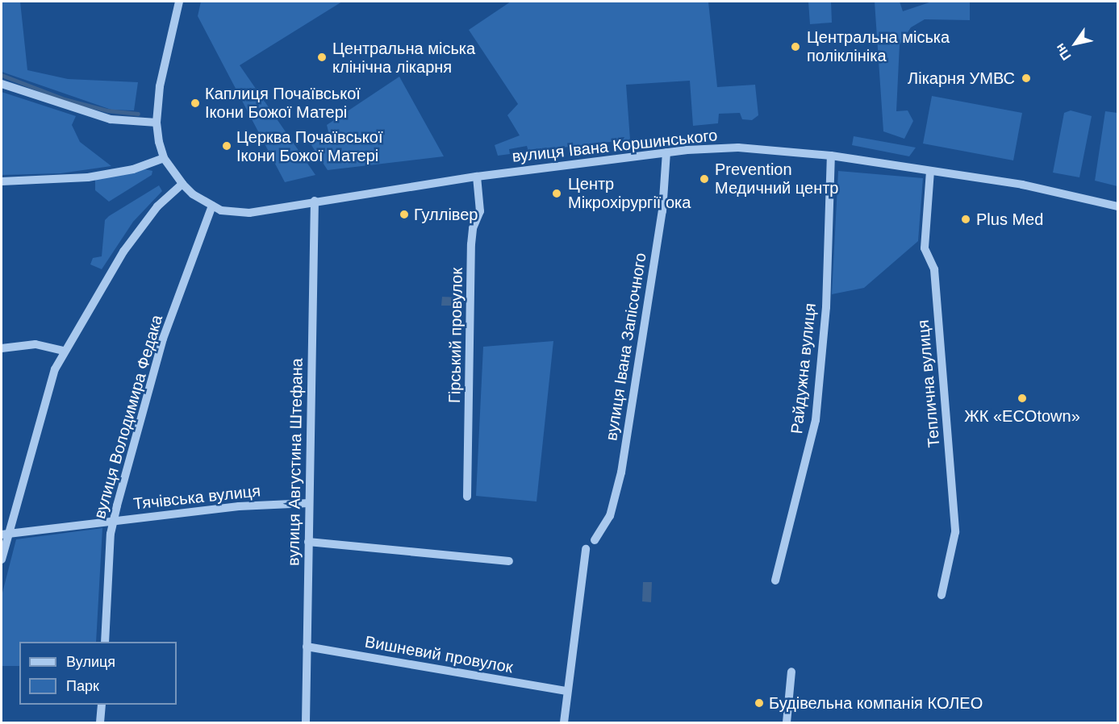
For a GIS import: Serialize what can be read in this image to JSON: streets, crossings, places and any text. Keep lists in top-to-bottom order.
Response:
{
  "streets": {
    "street": [
      "вулиця Івана Коршинського",
      "Гірський провулок",
      "вулиця Івана Запісочного",
      "Райдужна вулиця",
      "Теплична вулиця",
      "вулиця Володимира Федака",
      "вулиця Августина Штефана",
      "Тячівська вулиця",
      "Вишневий провулок"
    ]
  },
  "crossings": [
    ["вулиця Івана Коршинського", "Гірський провулок"],
    ["вулиця Івана Коршинського", "вулиця Івана Запісочного"],
    ["вулиця Івана Коршинського", "Райдужна вулиця"],
    ["вулиця Івана Коршинського", "Теплична вулиця"],
    ["вулиця Івана Коршинського", "вулиця Володимира Федака"],
    ["вулиця Івана Коршинського", "вулиця Августина Штефана"],
    ["вулиця Володимира Федака", "Тячівська вулиця"],
    ["вулиця Августина Штефана", "Тячівська вулиця"],
    ["вулиця Августина Штефана", "Вишневий провулок"]
  ],
  "places": [
    "Центральна міська поліклініка",
    "Центральна міська клінічна лікарня",
    "Лікарня УМВС",
    "Каплиця Почаївської Ікони Божої Матері",
    "Церква Почаївської Ікони Божої Матері",
    "Prevention Медичний центр",
    "Центр Мікрохірургії ока",
    "Гуллівер",
    "Plus Med",
    "ЖК «ECOtown»",
    "Будівельна компанія КОЛЕО"
  ],
  "legend": ["Вулиця", "Парк"],
  "north": "bottom left"
}
